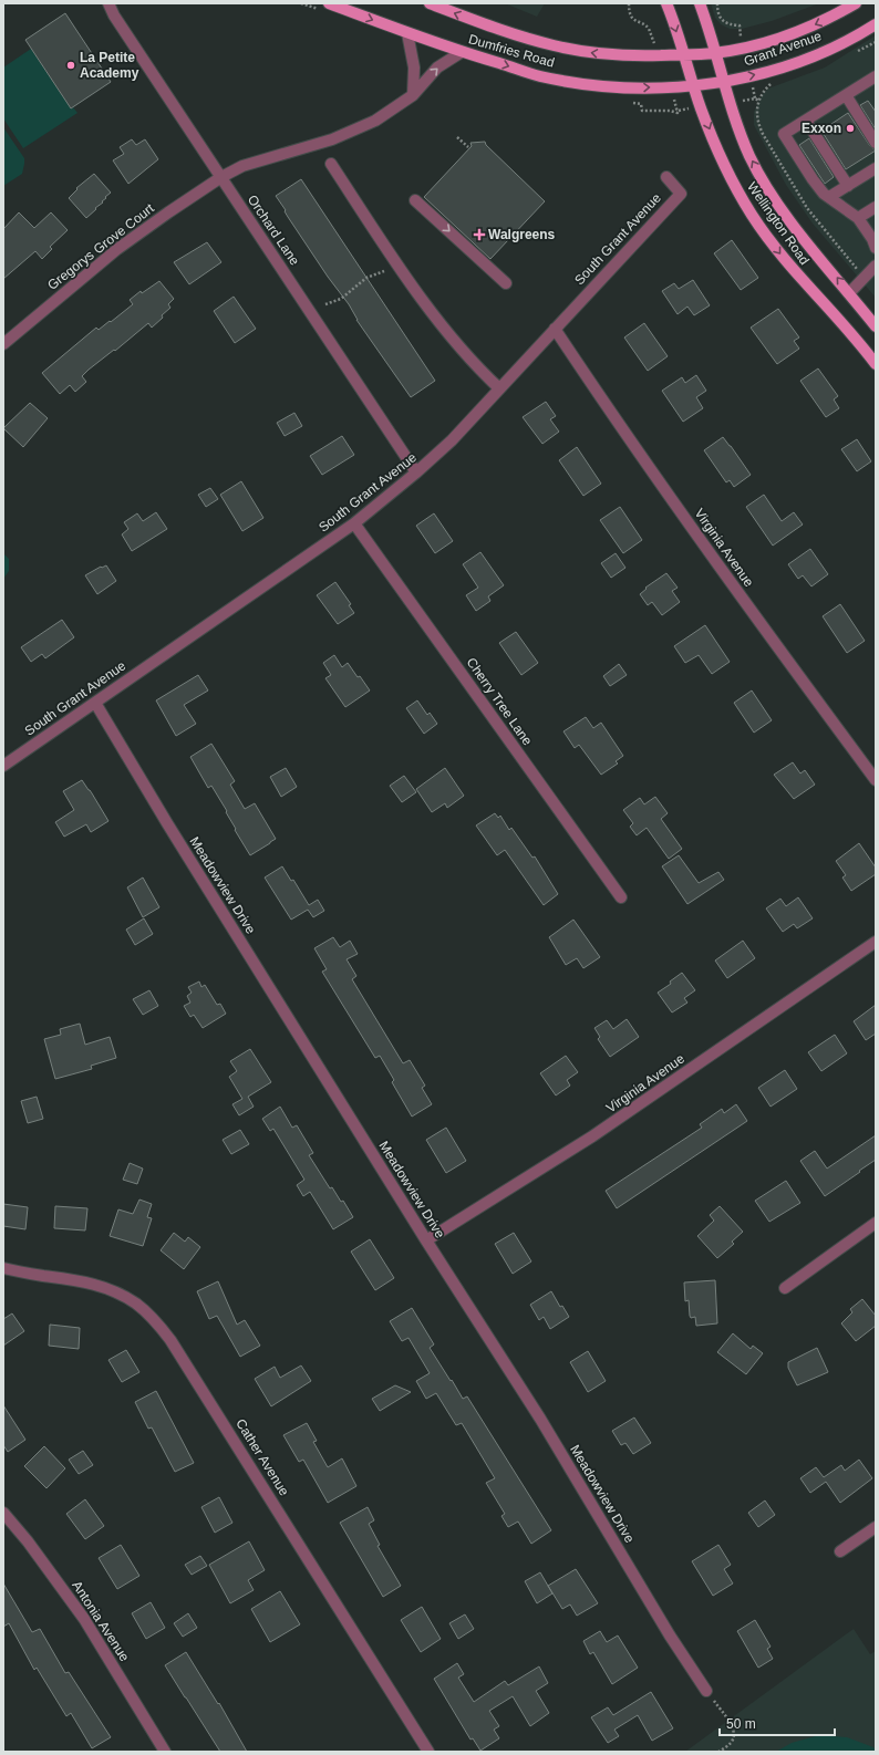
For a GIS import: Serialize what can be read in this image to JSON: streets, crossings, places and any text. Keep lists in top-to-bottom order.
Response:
{
  "streets": {
    "main road": ["Grant Avenue", "Dumfries Road", "Wellington Road"],
    "street": [
      "Orchard Lane",
      "South Grant Avenue",
      "Gregorys Grove Court",
      "Virginia Avenue",
      "Cherry Tree Lane",
      "Meadowview Drive",
      "Cather Avenue",
      "Antonia Avenue"
    ]
  },
  "crossings": [
    ["Grant Avenue", "Dumfries Road"],
    ["Grant Avenue", "Wellington Road"],
    ["Dumfries Road", "Wellington Road"],
    ["Dumfries Road", "Gregorys Grove Court"],
    ["Orchard Lane", "South Grant Avenue"],
    ["Orchard Lane", "Gregorys Grove Court"],
    ["South Grant Avenue", "Virginia Avenue"],
    ["South Grant Avenue", "Cherry Tree Lane"],
    ["South Grant Avenue", "Meadowview Drive"],
    ["Virginia Avenue", "Meadowview Drive"]
  ],
  "places": {
    "other": ["La Petite Academy", "Exxon"],
    "health": ["Walgreens"]
  },
  "scale_bar": "50 m"
}
